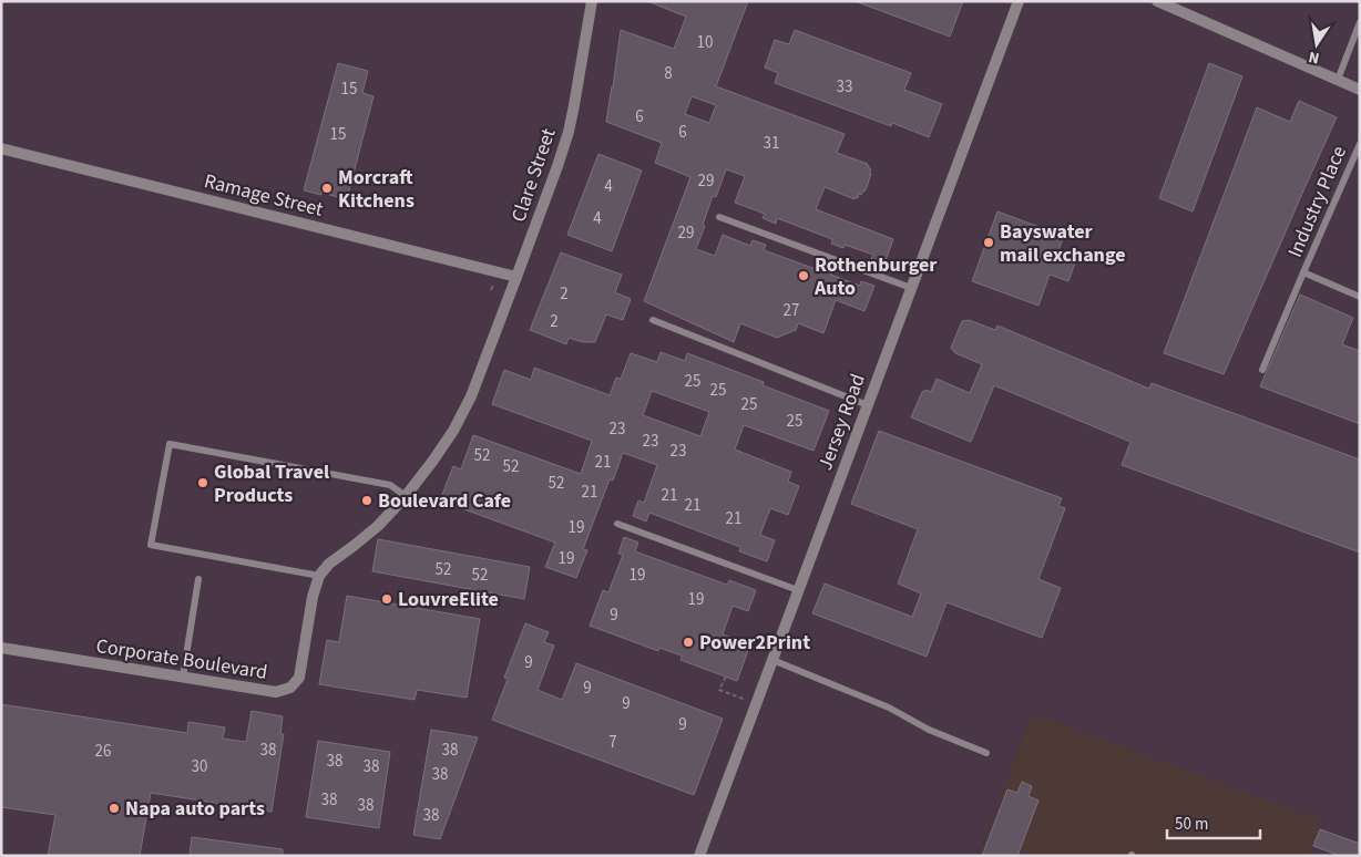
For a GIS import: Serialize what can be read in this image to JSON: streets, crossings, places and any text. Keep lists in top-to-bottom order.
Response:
{
  "streets": {
    "street": [
      "Clare Street",
      "Ramage Street",
      "Jersey Road",
      "Corporate Boulevard"
    ],
    "lane": ["Industry Place"]
  },
  "crossings": [
    ["Clare Street", "Ramage Street"],
    ["Clare Street", "Corporate Boulevard"]
  ],
  "places": [
    "Morcraft Kitchens",
    "Bayswater mail exchange",
    "Rothenburger Auto",
    "Global Travel Products",
    "Boulevard Cafe",
    "LouvreElite",
    "Power2Print",
    "Napa auto parts"
  ],
  "house_numbers": [
    "10",
    "8",
    "33",
    "15",
    "6",
    "6",
    "15",
    "31",
    "29",
    "4",
    "4",
    "29",
    "2",
    "27",
    "2",
    "25",
    "25",
    "25",
    "25",
    "23",
    "23",
    "23",
    "52",
    "21",
    "52",
    "52",
    "21",
    "21",
    "21",
    "21",
    "19",
    "19",
    "52",
    "52",
    "19",
    "19",
    "9",
    "9",
    "9",
    "9",
    "9",
    "7",
    "38",
    "38",
    "26",
    "38",
    "30",
    "38",
    "38",
    "38",
    "38",
    "38"
  ],
  "scale_bar": "50 m",
  "north": "bottom"
}
